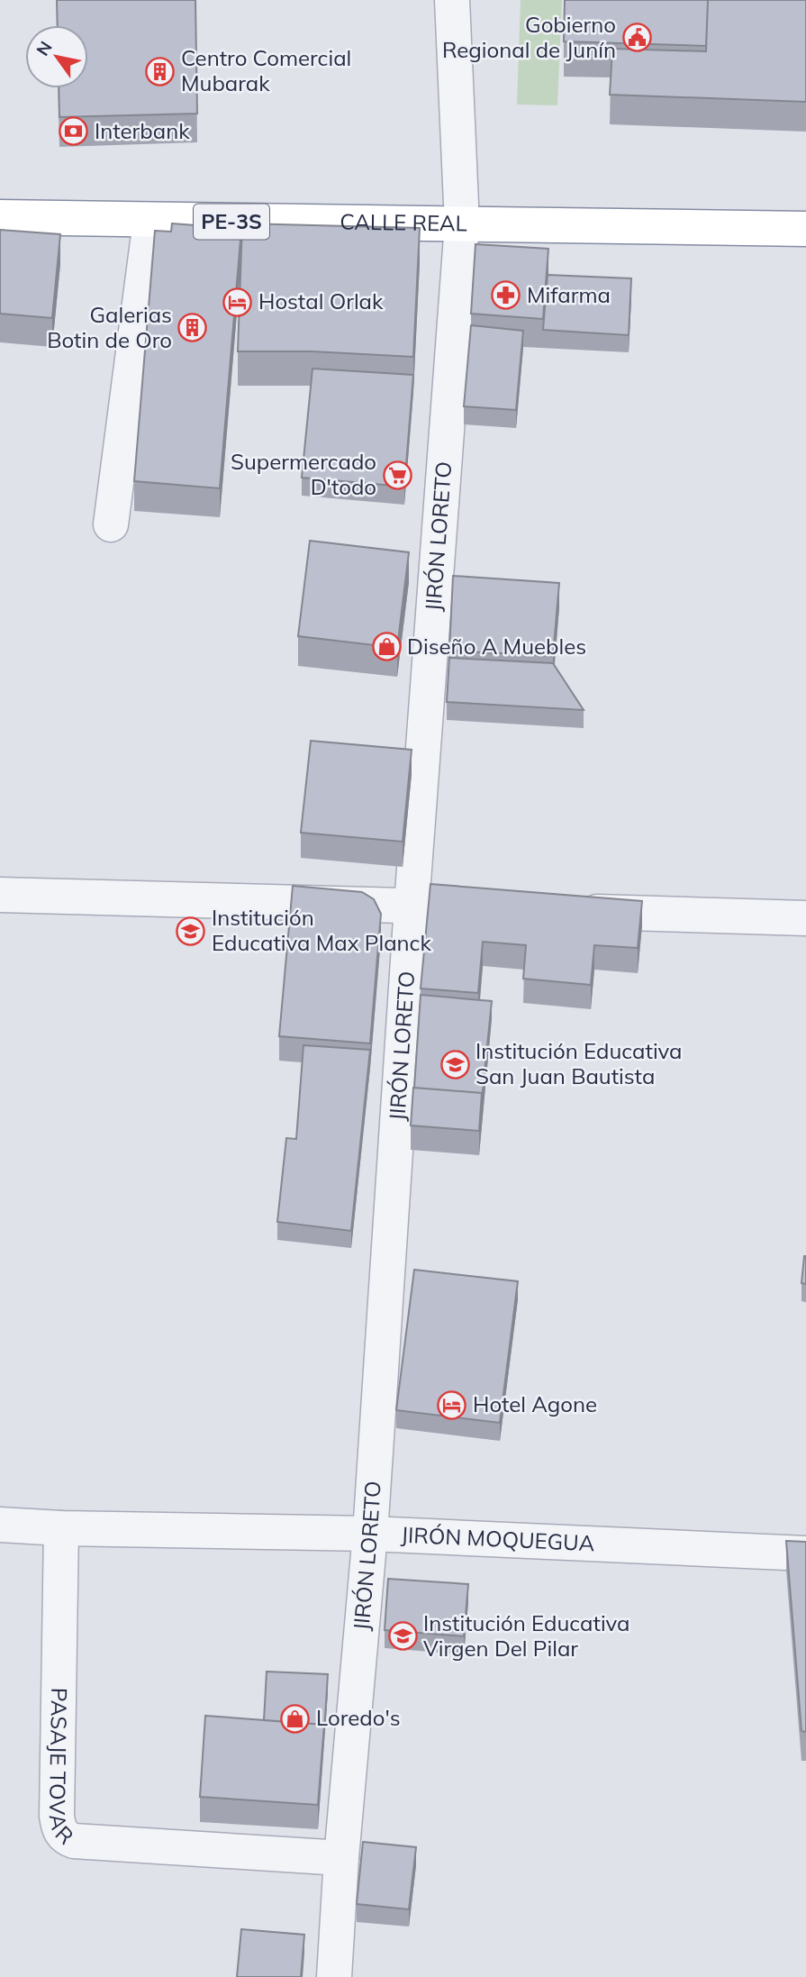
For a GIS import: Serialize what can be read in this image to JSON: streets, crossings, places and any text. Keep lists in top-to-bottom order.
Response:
{
  "streets": {
    "highway": ["PE-3S", "CALLE REAL"],
    "street": ["JIRÓN LORETO", "JIRÓN MOQUEGUA", "PASAJE TOVAR"]
  },
  "crossings": [
    ["CALLE REAL", "JIRÓN LORETO"],
    ["JIRÓN LORETO", "JIRÓN MOQUEGUA"],
    ["JIRÓN LORETO", "PASAJE TOVAR"],
    ["JIRÓN MOQUEGUA", "PASAJE TOVAR"]
  ],
  "places": {
    "public building": ["Gobierno Regional de Junín"],
    "building": ["Centro Comercial Mubarak", "Galerias Botin de Oro"],
    "bank": ["Interbank"],
    "pharmacy": ["Mifarma"],
    "hotel": ["Hostal Orlak", "Hotel Agone"],
    "supermarket": ["Supermercado D'todo"],
    "shop": ["Diseño A Muebles", "Loredo's"],
    "school or university": ["Institución Educativa Max Planck", "Institución Educativa San Juan Bautista", "Institución Educativa Virgen Del Pilar"]
  },
  "north": "top left"
}
